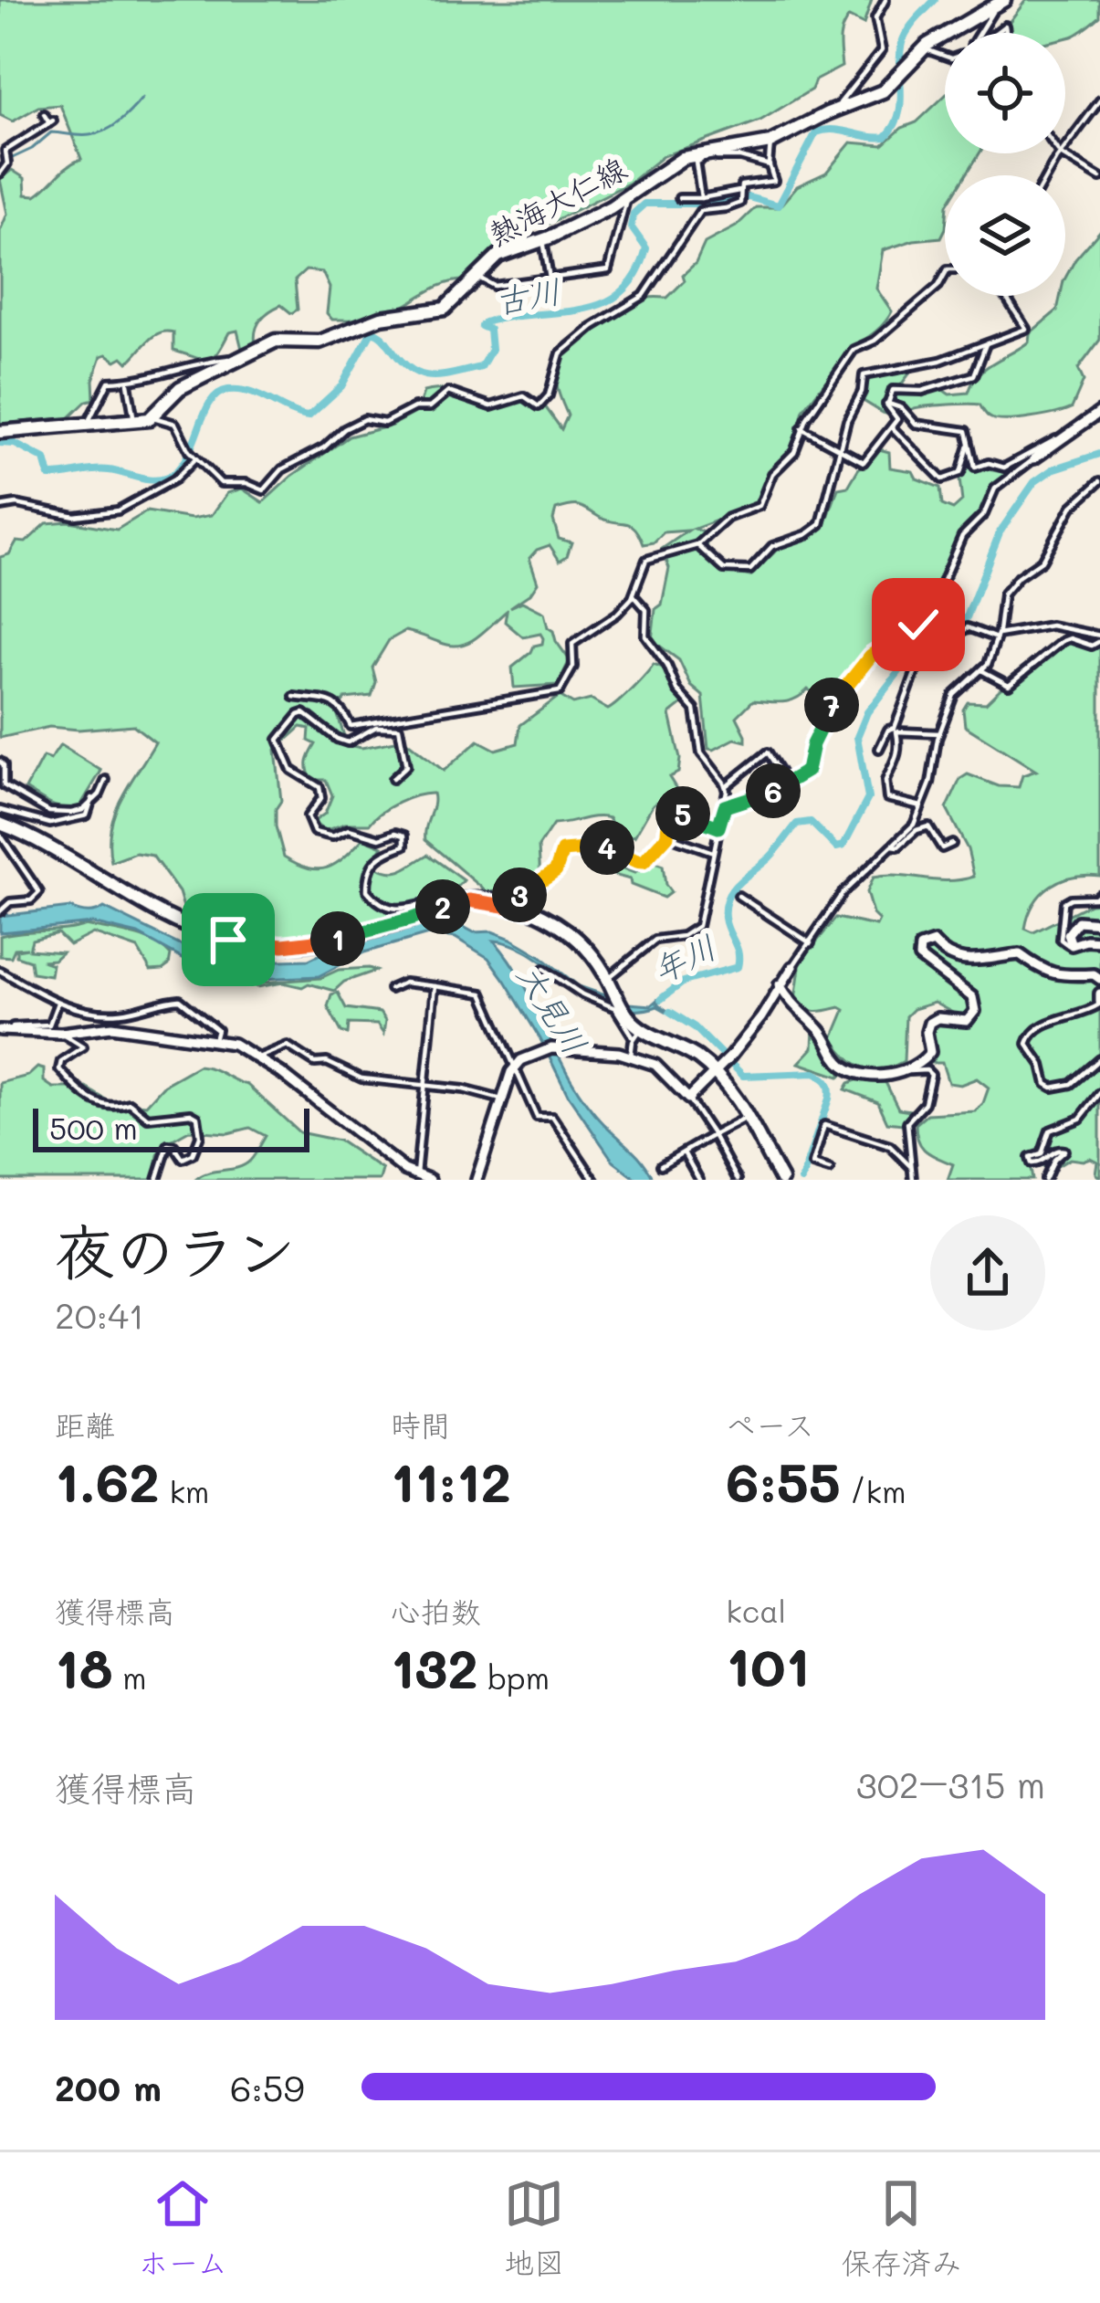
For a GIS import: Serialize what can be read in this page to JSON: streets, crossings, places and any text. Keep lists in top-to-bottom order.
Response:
{
  "streets": {
    "main road": ["熱海大仁線"]
  },
  "water": ["古川", "年川", "大見川"],
  "scale_bar": "500 m",
  "page": {
    "pins": [
      "7",
      "6",
      "5",
      "4",
      "3",
      "2",
      "1"
    ],
    "scale": "500 m",
    "heading": ["夜のラン", "20:41"],
    "stats": [
      ["距離", "1.62 km"],
      ["時間", "11:12"],
      ["ペース", "6:55 /km"],
      ["獲得標高", "18 m"],
      ["心拍数", "132 bpm"],
      ["kcal", "101"]
    ],
    "chart": ["獲得標高", "302–315 m"],
    "list": [
      {
        "name": "200 m",
        "note": "6:59"
      }
    ],
    "tabs": ["ホーム", "地図", "保存済み"]
  }
}
